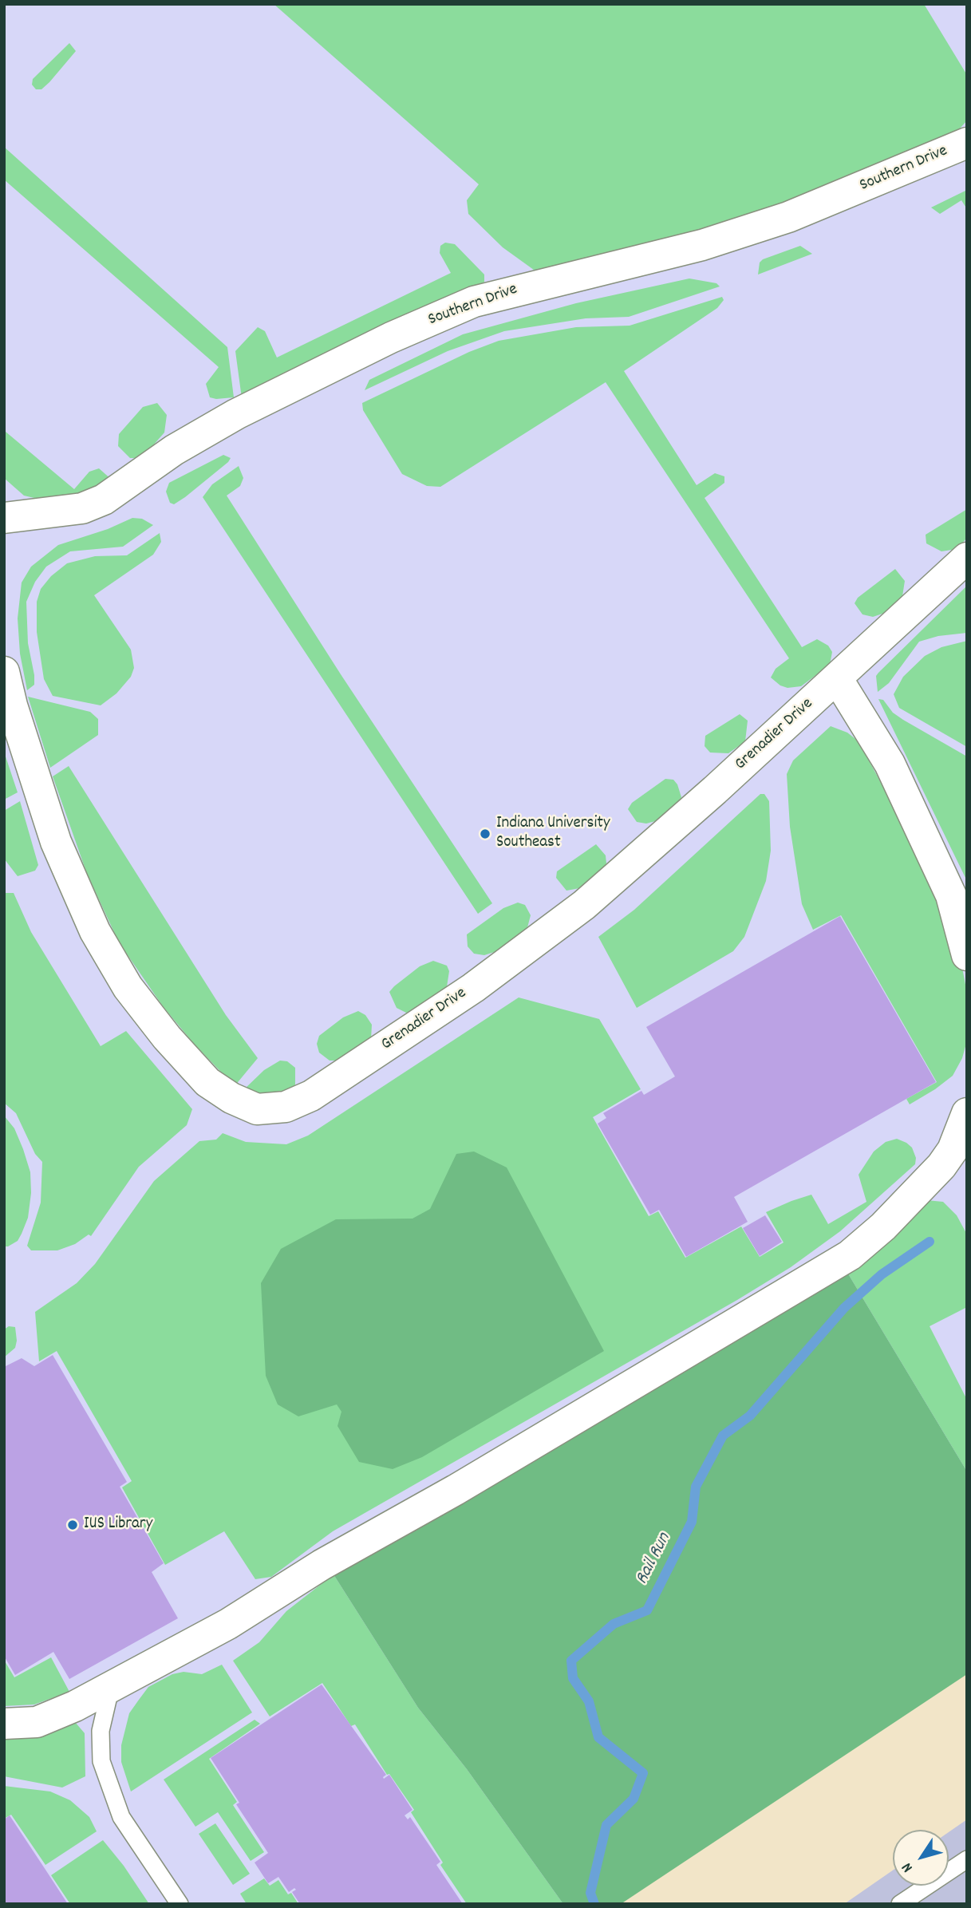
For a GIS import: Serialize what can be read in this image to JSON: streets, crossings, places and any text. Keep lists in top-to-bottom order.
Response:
{
  "streets": {
    "street": ["Southern Drive", "Grenadier Drive"]
  },
  "water": ["Rail Run"],
  "places": ["Indiana University Southeast", "IUS Library"],
  "north": "bottom left"
}
